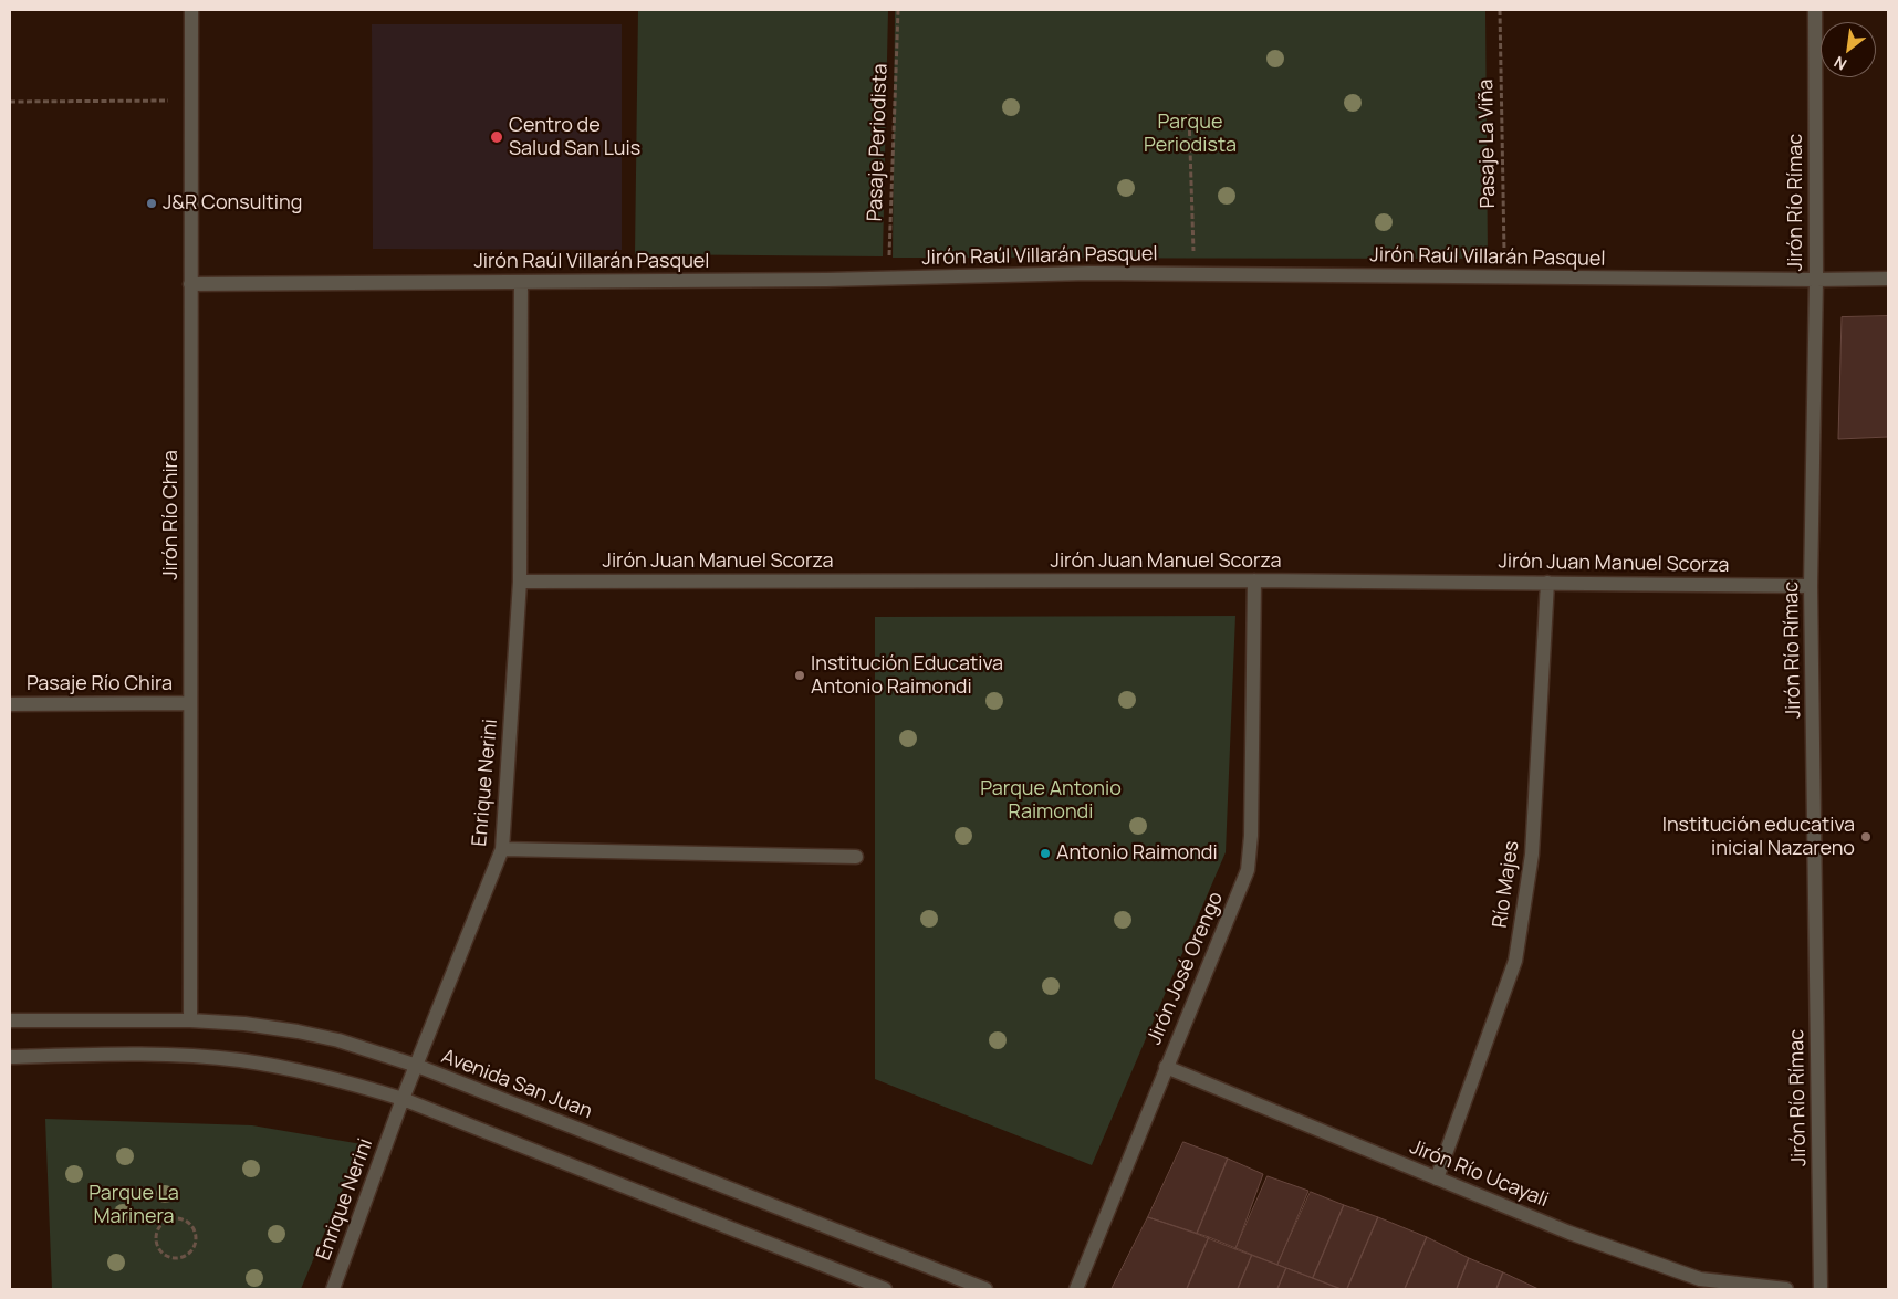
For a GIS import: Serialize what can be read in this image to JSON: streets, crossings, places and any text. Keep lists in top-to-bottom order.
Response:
{
  "streets": {
    "street": [
      "Jirón Río Rímac",
      "Jirón Raúl Villarán Pasquel",
      "Jirón Río Chira",
      "Jirón Juan Manuel Scorza",
      "Pasaje Río Chira",
      "Enrique Nerini",
      "Río Majes",
      "Jirón José Orengo",
      "Avenida San Juan",
      "Jirón Río Ucayali"
    ],
    "path": ["Pasaje Periodista", "Pasaje La Viña"]
  },
  "crossings": [
    ["Pasaje Periodista", "Jirón Raúl Villarán Pasquel"],
    ["Pasaje La Viña", "Jirón Raúl Villarán Pasquel"],
    ["Jirón Río Rímac", "Jirón Raúl Villarán Pasquel"],
    ["Jirón Río Rímac", "Jirón Juan Manuel Scorza"],
    ["Jirón Raúl Villarán Pasquel", "Jirón Río Chira"],
    ["Jirón Raúl Villarán Pasquel", "Enrique Nerini"],
    ["Jirón Río Chira", "Pasaje Río Chira"],
    ["Jirón Río Chira", "Avenida San Juan"],
    ["Jirón Juan Manuel Scorza", "Enrique Nerini"],
    ["Jirón Juan Manuel Scorza", "Río Majes"],
    ["Jirón Juan Manuel Scorza", "Jirón José Orengo"],
    ["Enrique Nerini", "Avenida San Juan"],
    ["Río Majes", "Jirón Río Ucayali"],
    ["Jirón José Orengo", "Jirón Río Ucayali"]
  ],
  "parks": ["Parque Periodista", "Parque Antonio Raimondi", "Parque La Marinera"],
  "places": [
    "Centro de Salud San Luis",
    "J&R Consulting",
    "Institución Educativa Antonio Raimondi",
    "Institución educativa inicial Nazareno",
    "Antonio Raimondi"
  ],
  "north": "bottom left"
}
